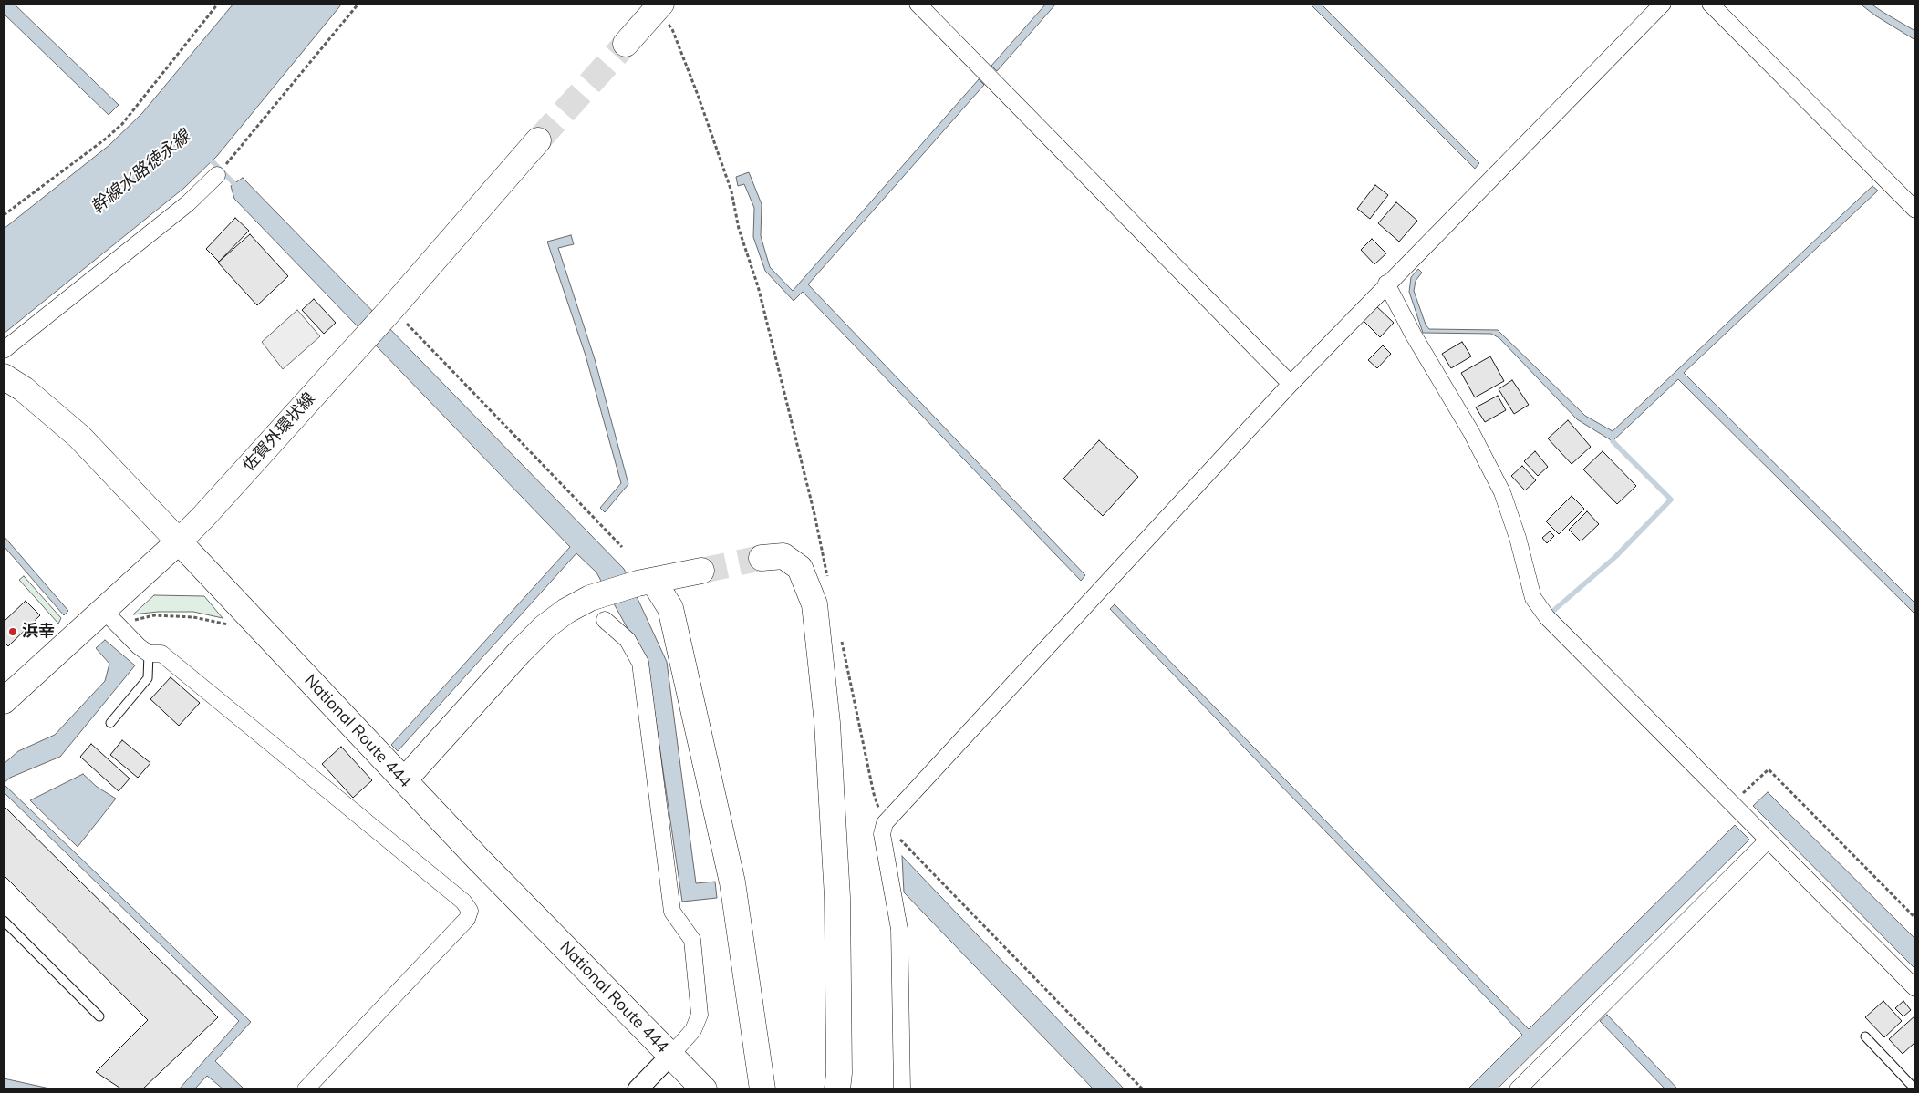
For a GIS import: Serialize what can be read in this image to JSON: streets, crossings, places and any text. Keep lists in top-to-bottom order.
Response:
{
  "streets": {
    "main road": ["佐賀外環状線", "National Route 444"]
  },
  "crossings": [
    ["佐賀外環状線", "National Route 444"]
  ],
  "water": ["幹線水路徳永線"],
  "places": ["浜幸"]
}
